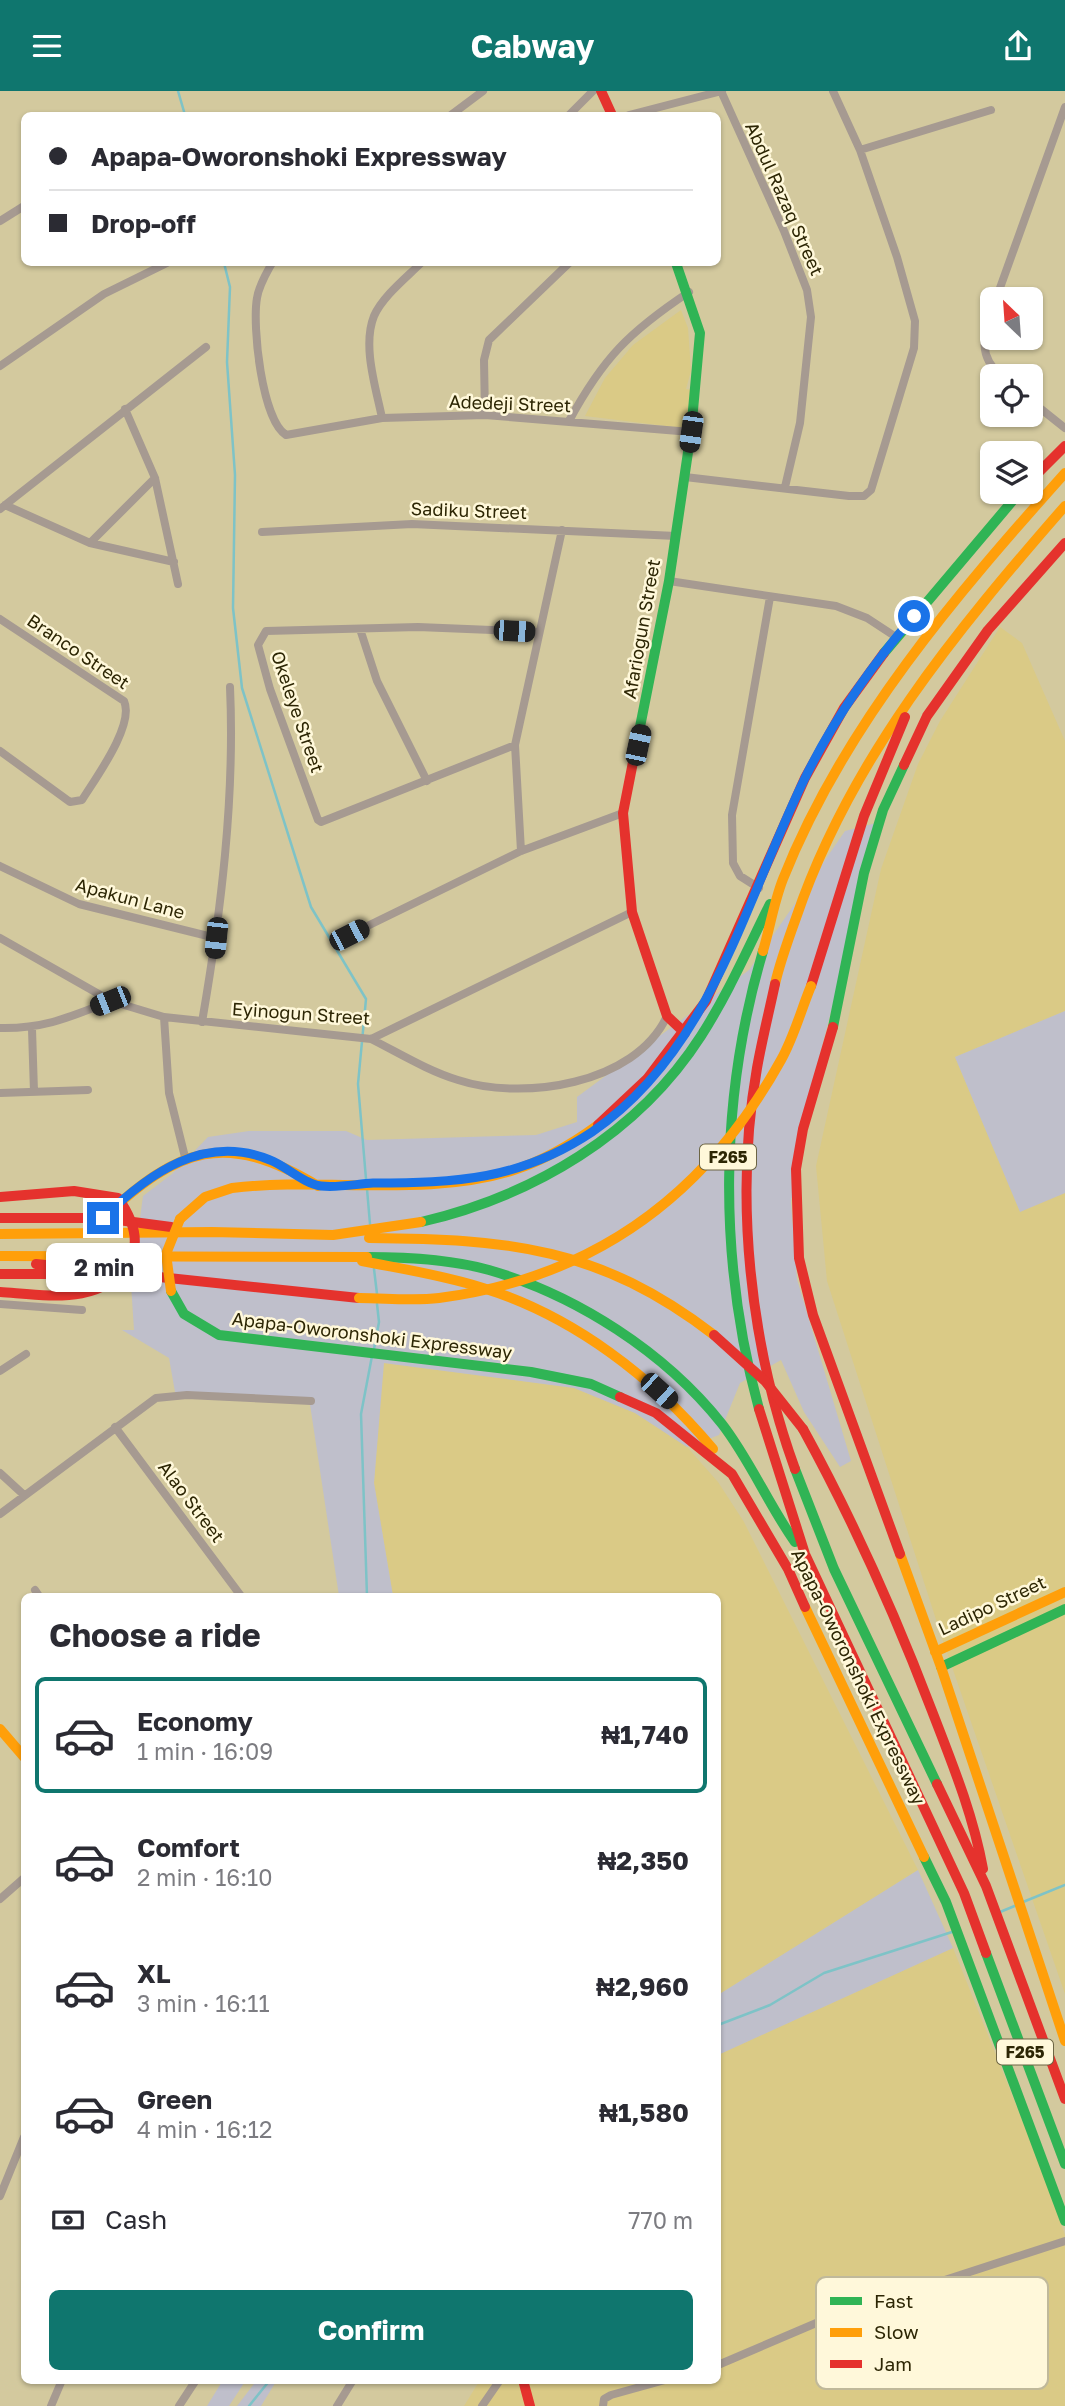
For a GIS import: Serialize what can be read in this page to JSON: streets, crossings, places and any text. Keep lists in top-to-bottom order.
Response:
{
  "streets": {
    "main road": [
      "Afariogun Street",
      "F265",
      "Apapa-Oworonshoki Expressway",
      "Ladipo Street"
    ],
    "street": [
      "Abdul Razaq Street",
      "Adedeji Street",
      "Sadiku Street",
      "Branco Street",
      "Okeleye Street",
      "Apakun Lane",
      "Eyinogun Street",
      "Alao Street"
    ]
  },
  "crossings": [
    ["Adedeji Street", "Afariogun Street"],
    ["Sadiku Street", "Afariogun Street"],
    ["Afariogun Street", "Eyinogun Street"],
    ["Afariogun Street", "Apapa-Oworonshoki Expressway"]
  ],
  "legend": ["Fast", "Slow", "Jam"],
  "north": "top left",
  "page": {
    "header": "Cabway",
    "banner": ["Apapa-Oworonshoki Expressway", "Drop-off"],
    "bubble": "2 min",
    "heading": "Choose a ride",
    "list": [
      {
        "name": "Economy",
        "note": "1 min · 16:09",
        "value": "₦1,740"
      },
      {
        "name": "Comfort",
        "note": "2 min · 16:10",
        "value": "₦2,350"
      },
      {
        "name": "XL",
        "note": "3 min · 16:11",
        "value": "₦2,960"
      },
      {
        "name": "Green",
        "note": "4 min · 16:12",
        "value": "₦1,580"
      }
    ],
    "pay": ["Cash", "770 m"],
    "buttons": "Confirm"
  }
}
